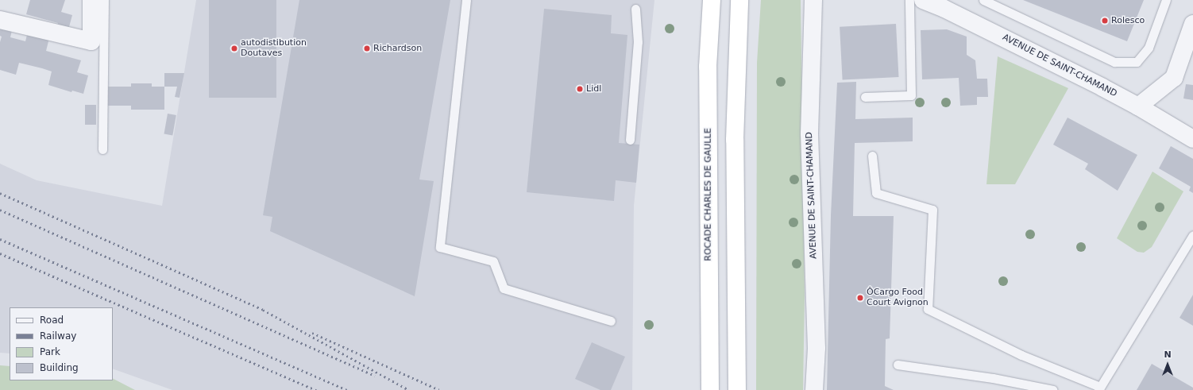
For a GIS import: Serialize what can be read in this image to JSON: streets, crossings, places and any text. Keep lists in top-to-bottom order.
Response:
{
  "streets": {
    "highway": ["ROCADE CHARLES DE GAULLE"],
    "street": ["AVENUE DE SAINT-CHAMAND"]
  },
  "places": [
    "Rolesco",
    "autodistibution Doutaves",
    "Richardson",
    "Lidl",
    "ÔCargo Food Court Avignon"
  ],
  "legend": [
    "Road",
    "Railway",
    "Park",
    "Building"
  ],
  "north": "top"
}
